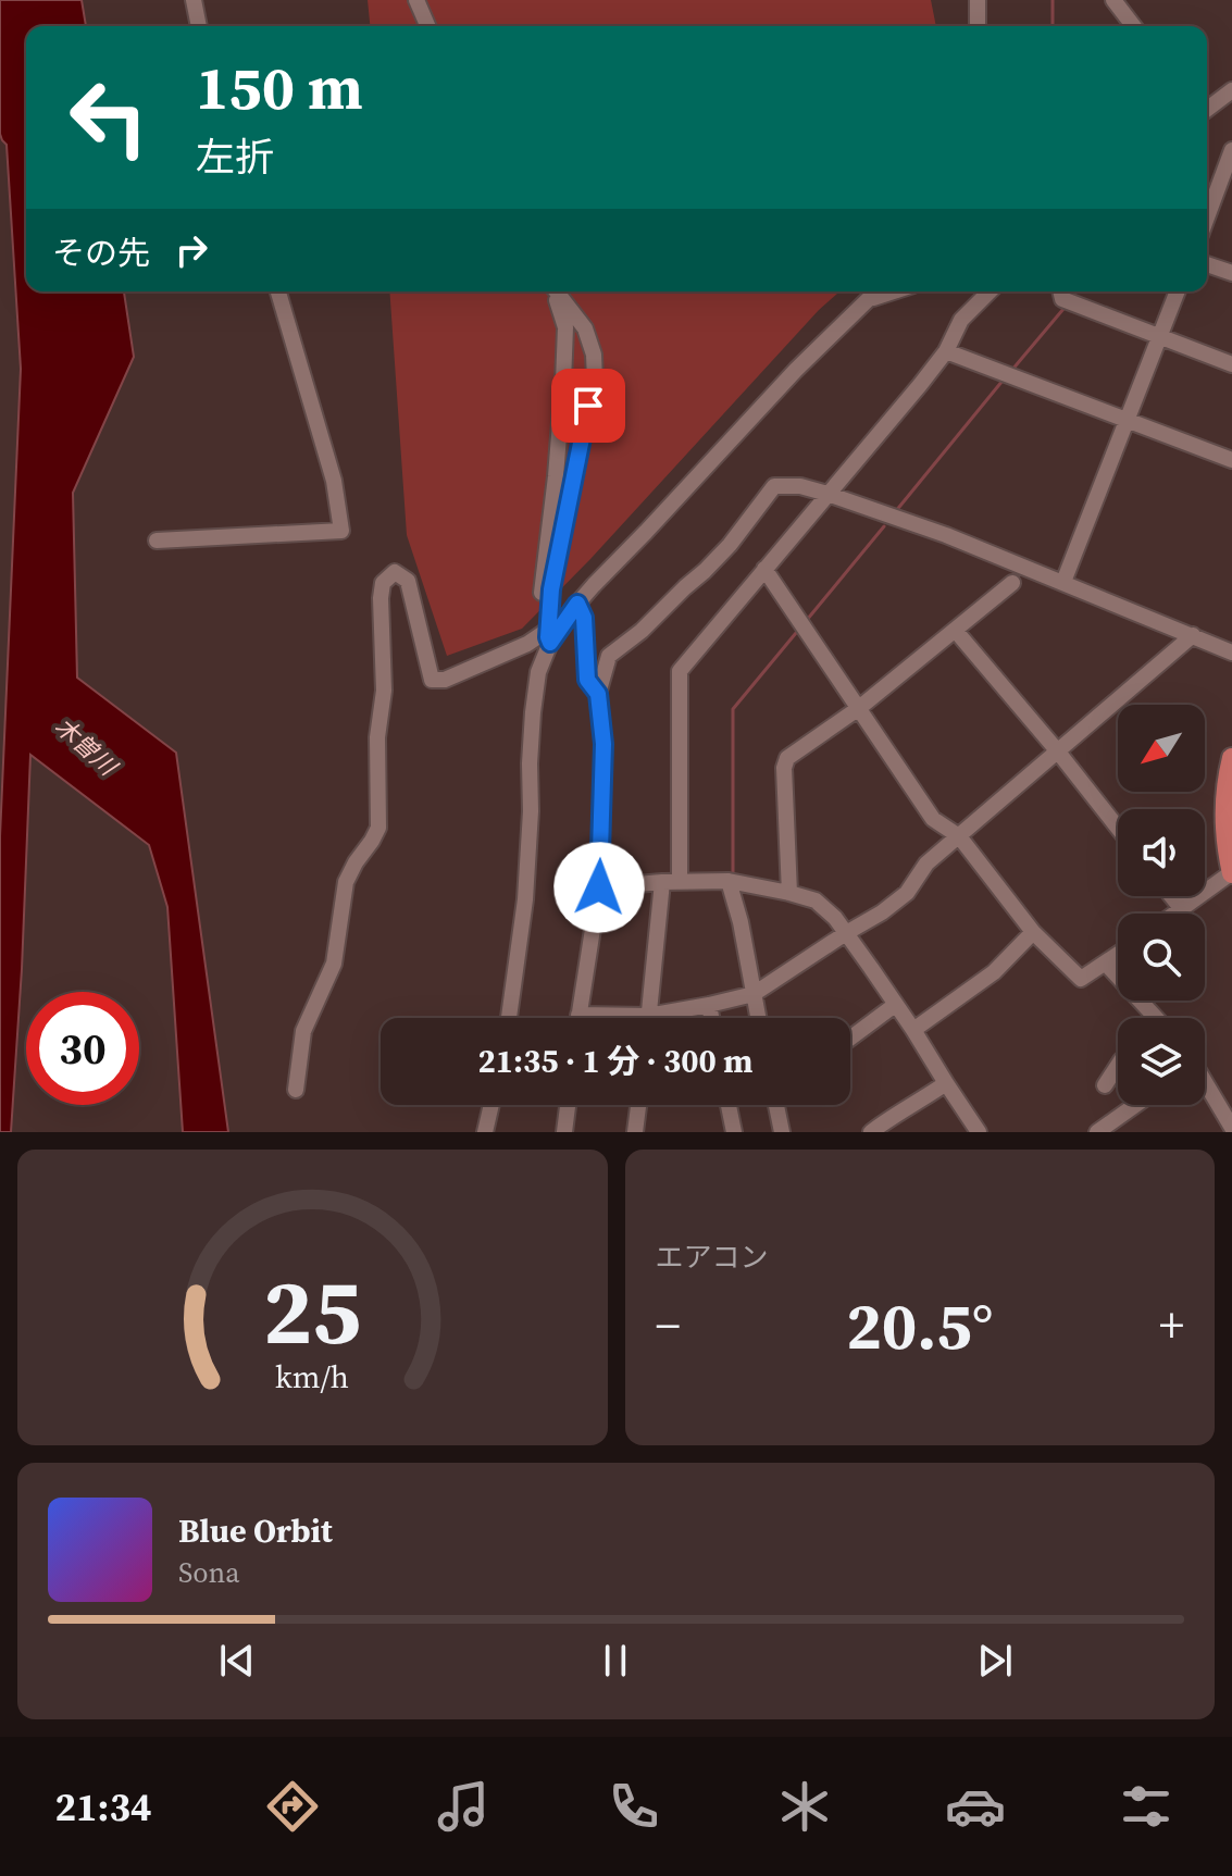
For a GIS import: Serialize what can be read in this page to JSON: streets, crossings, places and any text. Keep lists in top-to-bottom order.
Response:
{
  "water": ["木曽川"],
  "north": "bottom left",
  "page": {
    "turn": ["150 m", "左折"],
    "then": "その先",
    "limit": "30",
    "trip": "21:35 · 1 分 · 300 m",
    "tile": "エアコン",
    "heat": ["−", "20.5°", "+"],
    "song": ["Blue Orbit", "Sona"],
    "tabs": "21:34",
    "gauge": ["25", "km/h"]
  }
}
